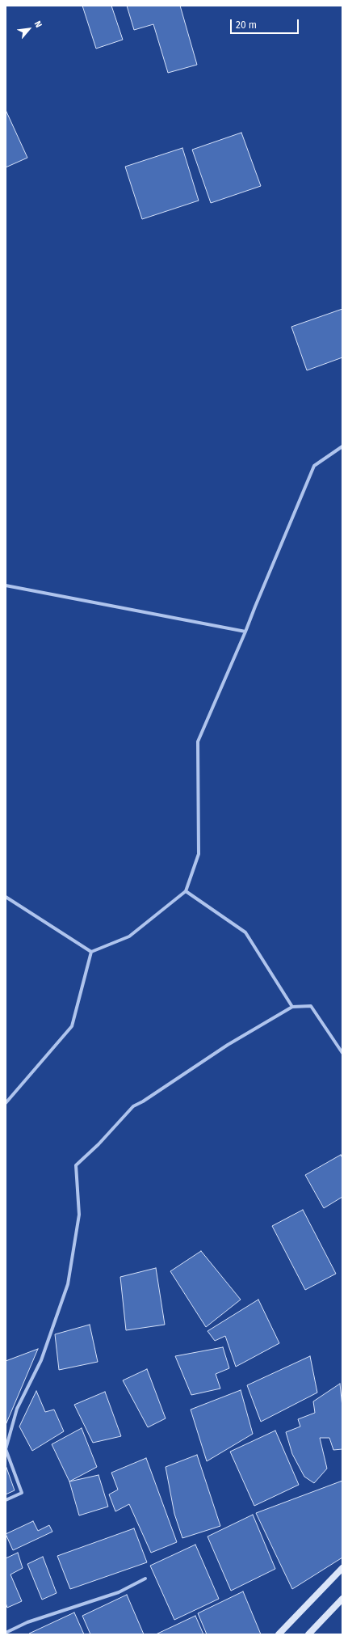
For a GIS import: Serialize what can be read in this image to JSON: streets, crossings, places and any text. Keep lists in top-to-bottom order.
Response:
{
  "scale_bar": "20 m",
  "north": "top right"
}
